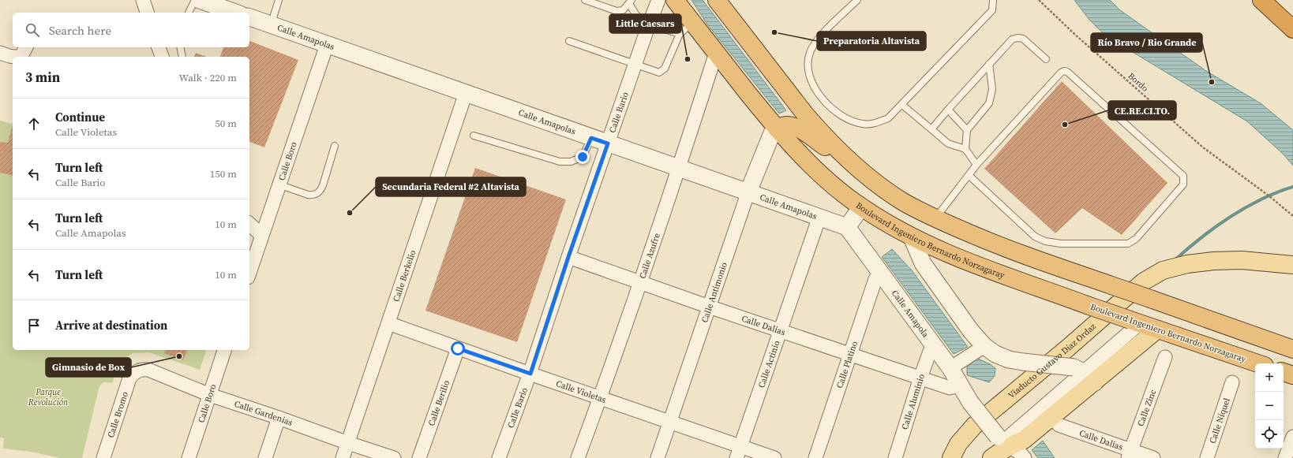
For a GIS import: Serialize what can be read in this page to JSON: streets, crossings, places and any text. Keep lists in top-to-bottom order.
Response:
{
  "streets": {
    "highway": ["Boulevard Ingeniero Bernardo Norzagaray"],
    "main road": ["Viaducto Gustavo Díaz Ordaz"],
    "street": [
      "Calle Amapolas",
      "Calle Bario",
      "Calle Boro",
      "Calle Azufre",
      "Calle Berkelio",
      "Calle Antimonio",
      "Calle Amapola",
      "Calle Dalias",
      "Calle Actinio",
      "Calle Platino",
      "Calle Violetas",
      "Calle Aluminio",
      "Calle Berilio",
      "Calle Zinc",
      "Calle Gardenias",
      "Calle Bromo",
      "Calle Níquel"
    ],
    "path": ["Bordo"]
  },
  "crossings": [
    ["Calle Amapolas", "Calle Bario"],
    ["Calle Amapolas", "Calle Boro"],
    ["Calle Amapolas", "Calle Azufre"],
    ["Calle Amapolas", "Calle Berkelio"],
    ["Calle Amapolas", "Calle Antimonio"],
    ["Calle Amapolas", "Calle Amapola"],
    ["Calle Amapolas", "Calle Actinio"],
    ["Calle Bario", "Calle Dalias"],
    ["Calle Bario", "Calle Violetas"],
    ["Calle Boro", "Calle Gardenias"],
    ["Boulevard Ingeniero Bernardo Norzagaray", "Calle Azufre"],
    ["Boulevard Ingeniero Bernardo Norzagaray", "Calle Antimonio"],
    ["Calle Azufre", "Calle Dalias"],
    ["Calle Azufre", "Calle Violetas"],
    ["Calle Berkelio", "Calle Violetas"],
    ["Calle Berkelio", "Calle Gardenias"],
    ["Calle Antimonio", "Calle Dalias"],
    ["Calle Antimonio", "Calle Violetas"],
    ["Calle Amapola", "Calle Dalias"],
    ["Calle Amapola", "Calle Platino"],
    ["Calle Amapola", "Calle Aluminio"],
    ["Calle Dalias", "Calle Actinio"],
    ["Calle Dalias", "Calle Platino"],
    ["Calle Dalias", "Calle Aluminio"],
    ["Calle Dalias", "Calle Zinc"],
    ["Calle Actinio", "Calle Violetas"],
    ["Calle Violetas", "Calle Berilio"],
    ["Calle Gardenias", "Calle Bromo"]
  ],
  "parks": ["Parque Revolución"],
  "places": [
    "Preparatoria Altavista",
    "Little Caesars",
    "Río Bravo / Rio Grande",
    "CE.RE.CI.TO.",
    "Secundaria Federal #2 Altavista",
    "Gimnasio de Box"
  ],
  "page": {
    "search": "Search here",
    "heading": ["3 min", "Walk · 220 m"],
    "list": [
      ["Continue", "Calle Violetas", "50 m"],
      ["Turn left", "Calle Bario", "150 m"],
      ["Turn left", "Calle Amapolas", "10 m"],
      ["Turn left", "10 m"],
      "Arrive at destination"
    ],
    "map_buttons": ["+", "−"]
  }
}
